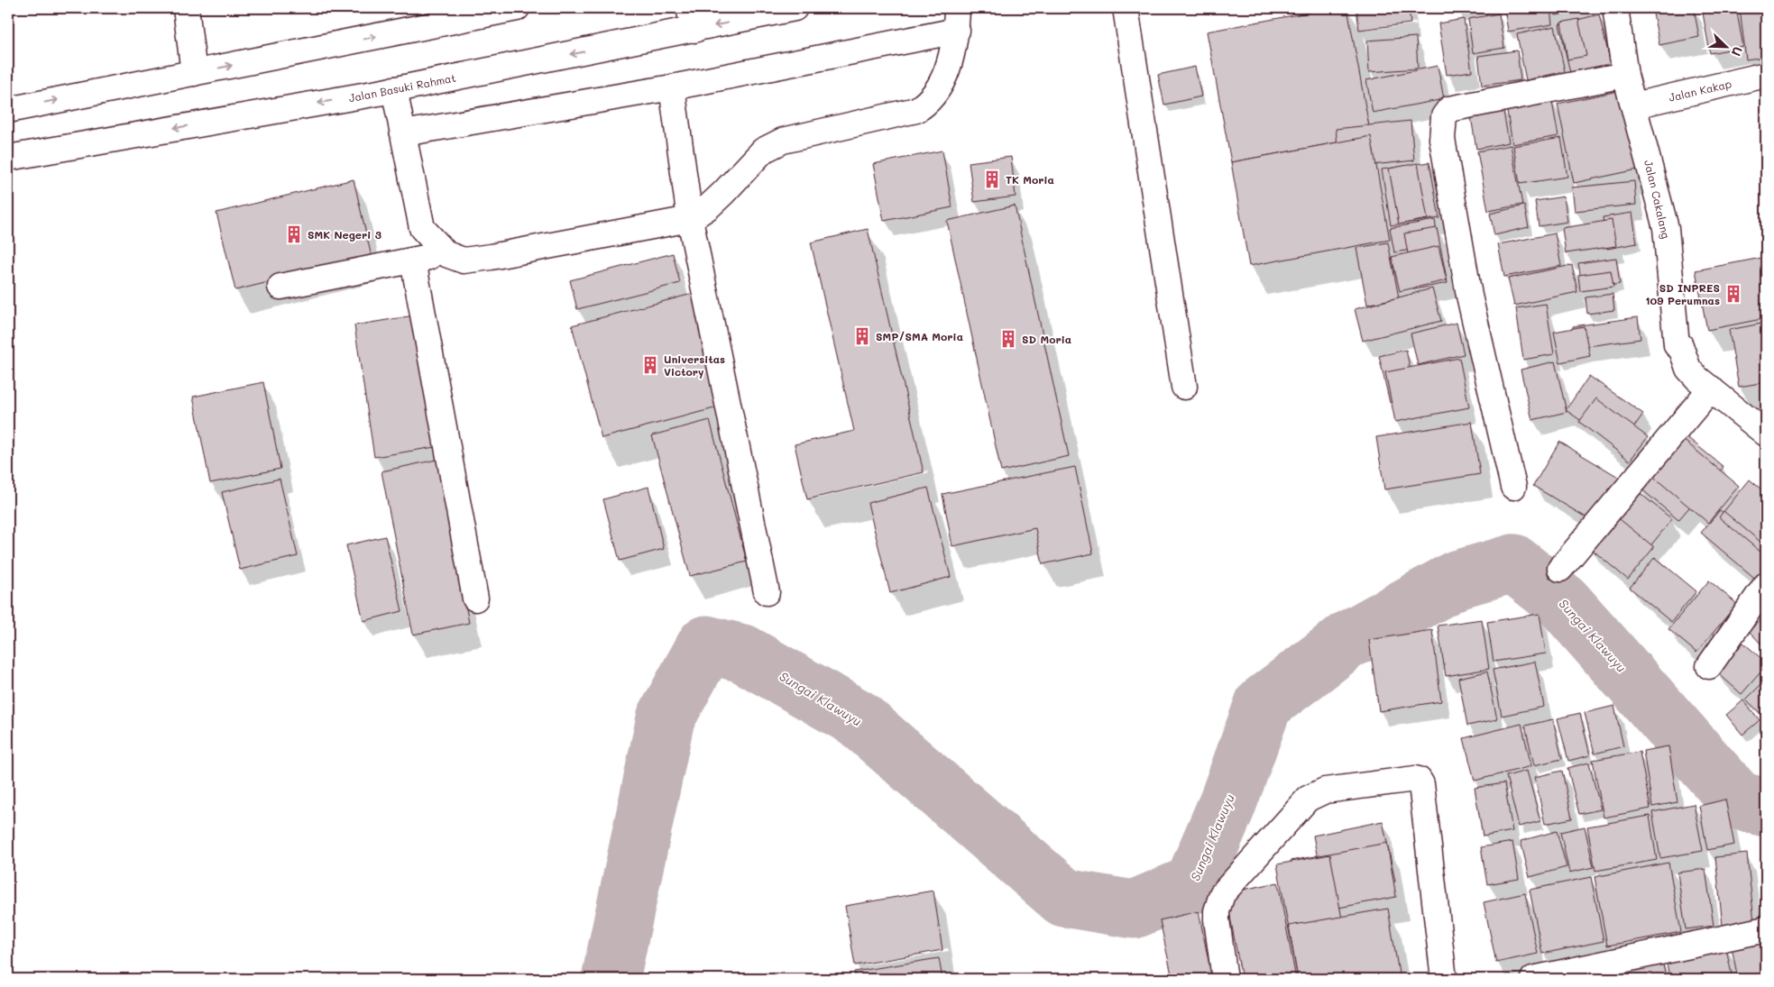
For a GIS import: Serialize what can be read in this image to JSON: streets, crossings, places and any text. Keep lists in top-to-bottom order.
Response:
{
  "streets": {
    "main road": ["Jalan Basuki Rahmat", "Jalan Kakap", "Jalan Cakalang"]
  },
  "crossings": [
    ["Jalan Kakap", "Jalan Cakalang"]
  ],
  "water": ["Sungai Klawuyu"],
  "places": {
    "building": [
      "TK Moria",
      "SMK Negeri 3",
      "SD INPRES 109 Perumnas",
      "SMP/SMA Moria",
      "SD Moria",
      "Universitas Victory"
    ]
  },
  "north": "bottom right"
}
